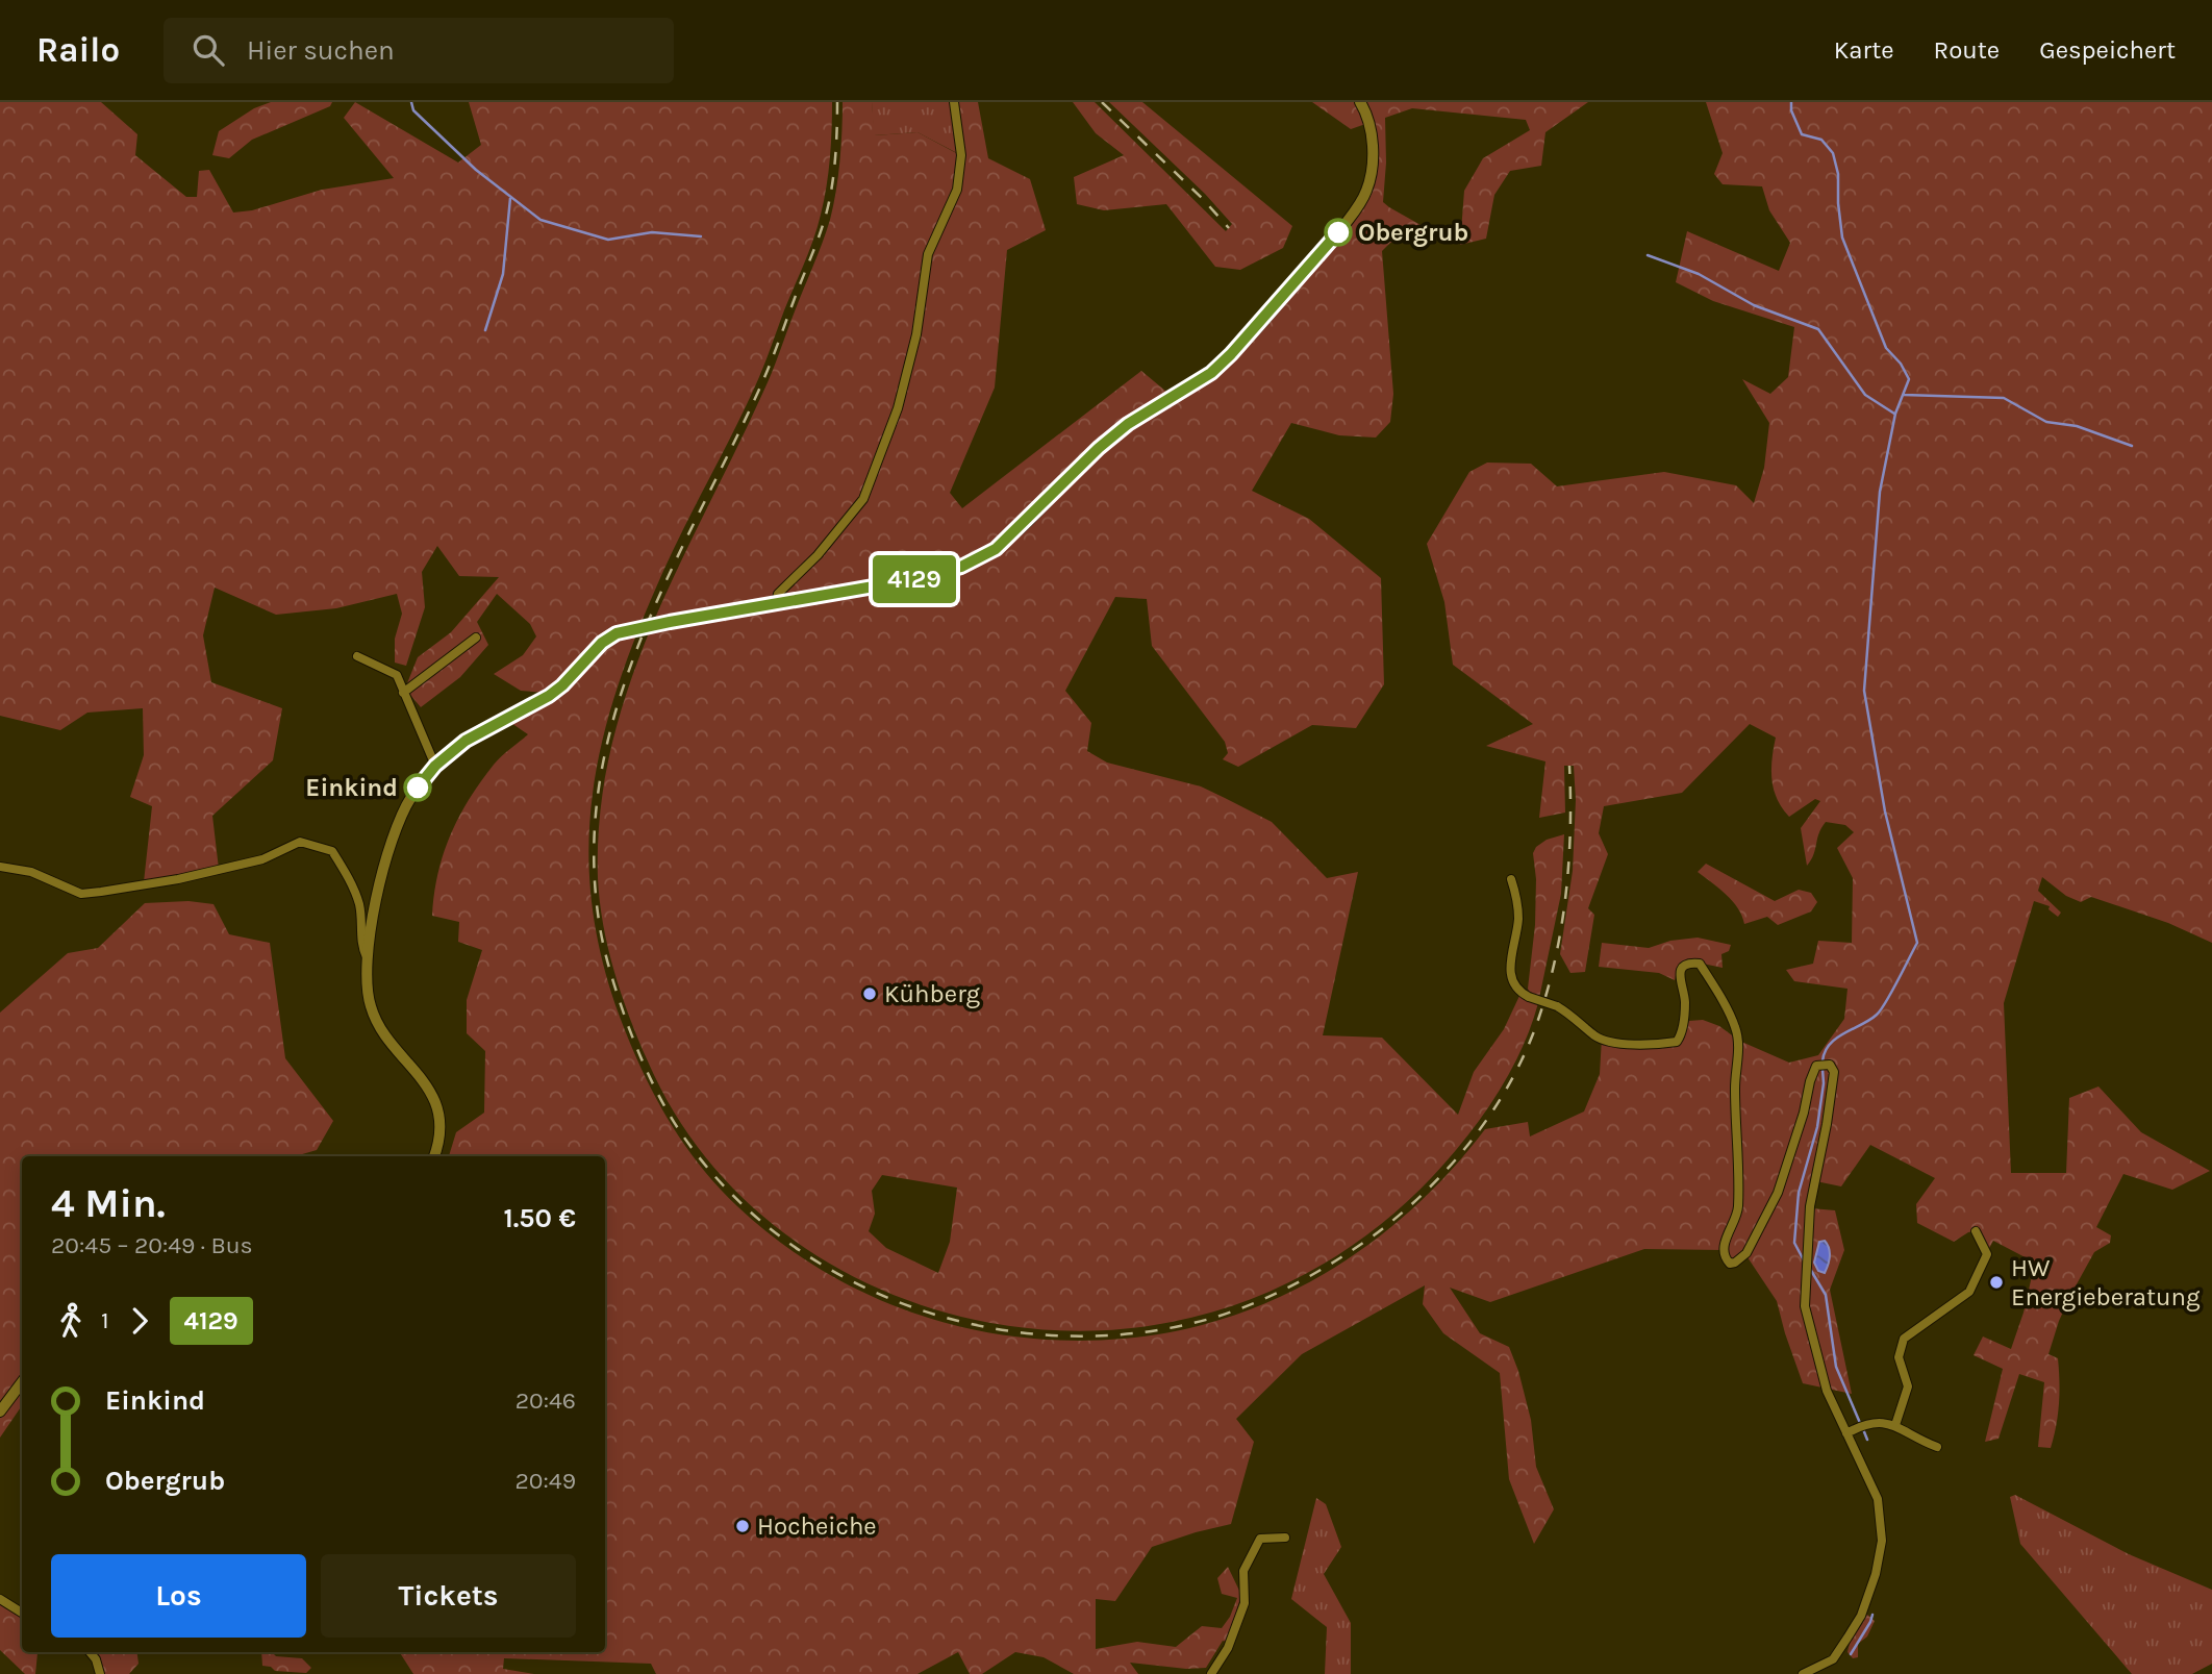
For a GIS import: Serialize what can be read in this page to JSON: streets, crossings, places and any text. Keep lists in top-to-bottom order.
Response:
{
  "places": [
    "Obergrub",
    "Einkind",
    "Kühberg",
    "HW Energieberatung",
    "Hocheiche"
  ],
  "lines": ["bus line 4129"],
  "page": {
    "header": "Railo",
    "search": "Hier suchen",
    "nav": ["Karte", "Route", "Gespeichert"],
    "on_map": "4129",
    "heading": ["4 Min.", "20:45 – 20:49 · Bus", "1.50 €"],
    "legs": ["1", "4129"],
    "list": [
      {
        "name": "Einkind",
        "value": "20:46"
      },
      {
        "name": "Obergrub",
        "value": "20:49"
      }
    ],
    "buttons": ["Los", "Tickets"]
  }
}
